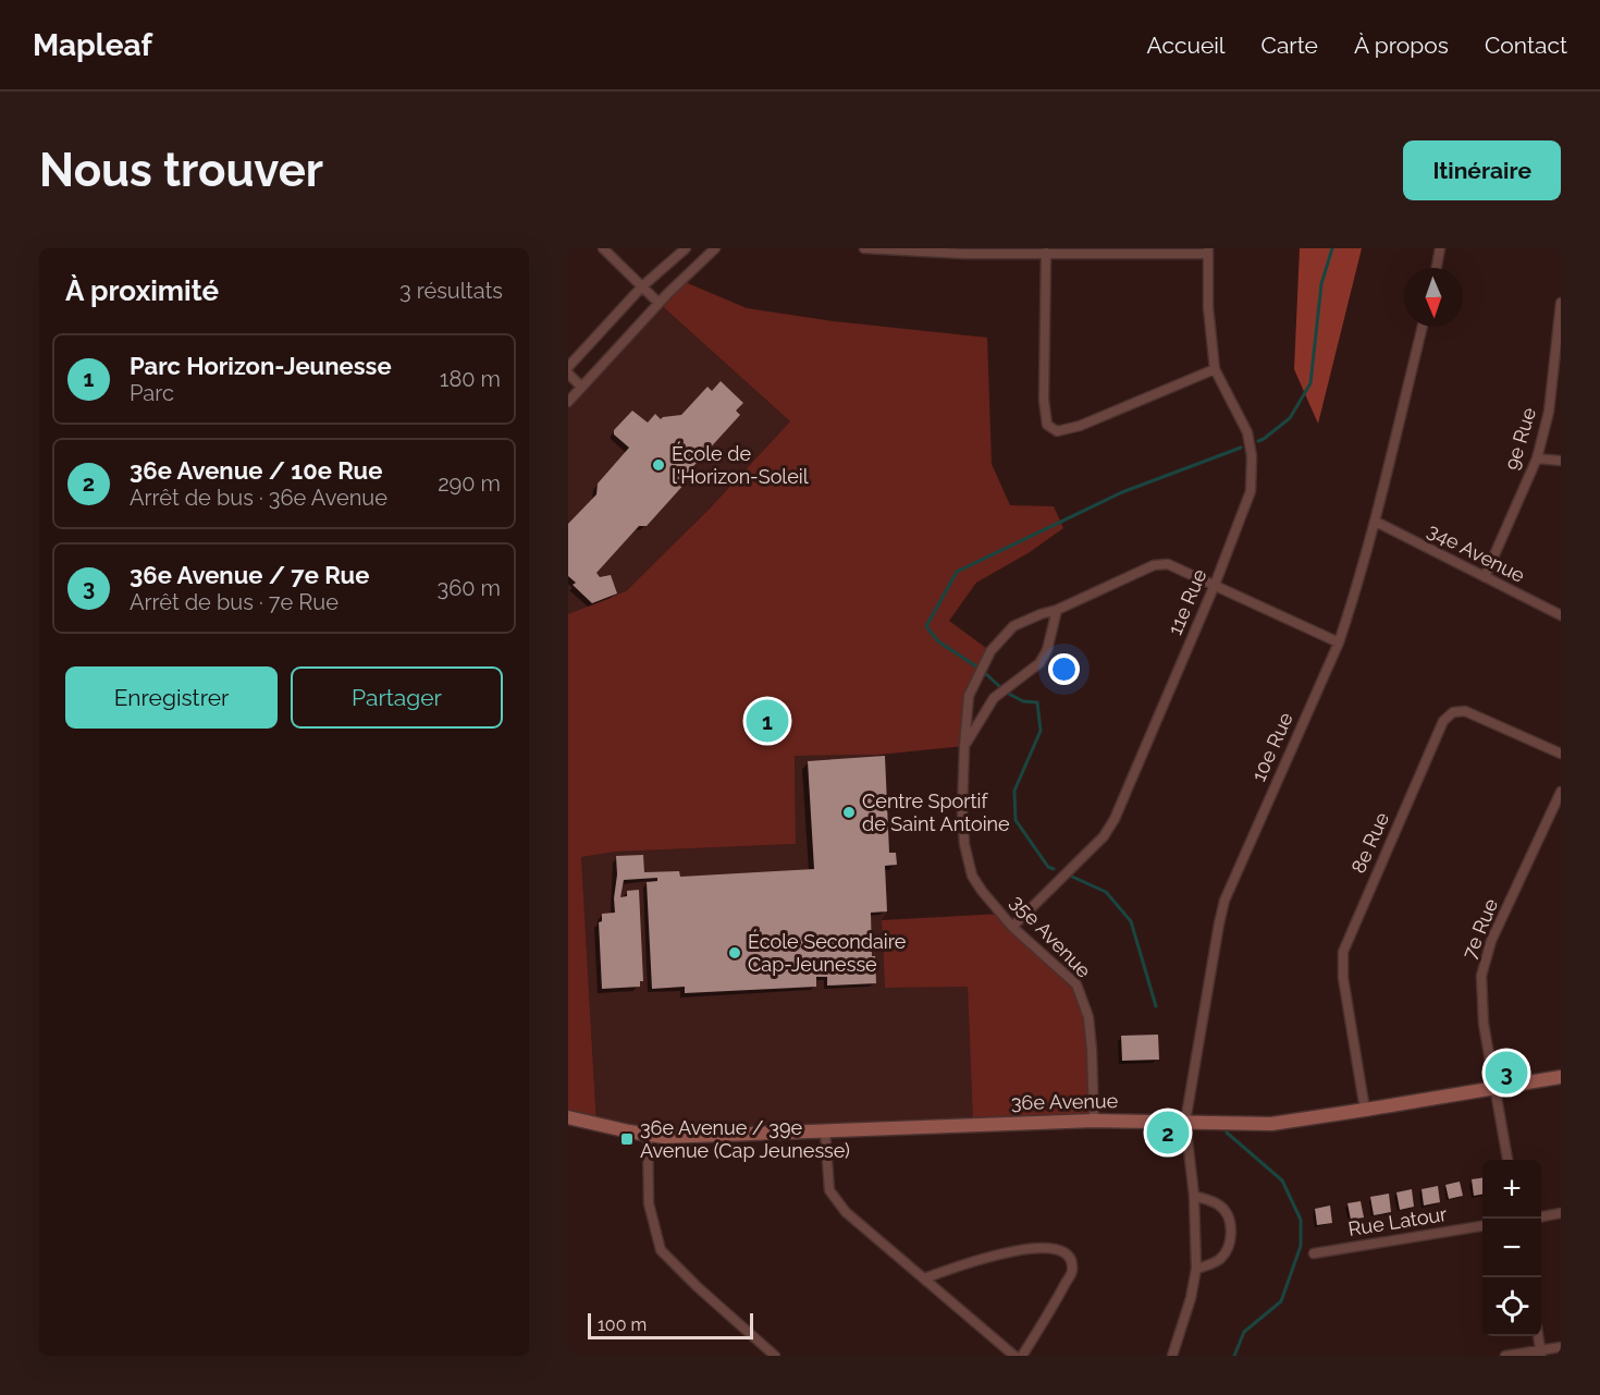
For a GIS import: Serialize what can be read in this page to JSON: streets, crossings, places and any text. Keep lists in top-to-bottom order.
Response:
{
  "streets": {
    "street": [
      "9e Rue",
      "34e Avenue",
      "11e Rue",
      "10e Rue",
      "8e Rue",
      "7e Rue",
      "35e Avenue",
      "36e Avenue",
      "Rue Latour"
    ]
  },
  "crossings": [
    ["9e Rue", "34e Avenue"],
    ["34e Avenue", "10e Rue"],
    ["11e Rue", "35e Avenue"],
    ["10e Rue", "35e Avenue"],
    ["10e Rue", "36e Avenue"],
    ["8e Rue", "36e Avenue"],
    ["7e Rue", "36e Avenue"],
    ["35e Avenue", "36e Avenue"]
  ],
  "places": {
    "other": ["École de l'Horizon-Soleil", "Centre Sportif de Saint Antoine", "École Secondaire Cap-Jeunesse"],
    "transit": ["36e Avenue / 39e Avenue (Cap Jeunesse)"]
  },
  "scale_bar": "100 m",
  "north": "bottom",
  "page": {
    "header": "Mapleaf",
    "nav": [
      "Accueil",
      "Carte",
      "À propos",
      "Contact"
    ],
    "buttons": [
      "Itinéraire",
      ["Enregistrer", "Partager"]
    ],
    "title": "Nous trouver",
    "heading": ["À proximité", "3 résultats"],
    "list": [
      {
        "mark": "1",
        "name": "Parc Horizon-Jeunesse",
        "note": "Parc",
        "value": "180 m"
      },
      {
        "mark": "2",
        "name": "36e Avenue / 10e Rue",
        "note": "Arrêt de bus · 36e Avenue",
        "value": "290 m"
      },
      {
        "mark": "3",
        "name": "36e Avenue / 7e Rue",
        "note": "Arrêt de bus · 7e Rue",
        "value": "360 m"
      }
    ],
    "pins": ["1", "3", "2"],
    "map_buttons": ["+", "−"],
    "scale": "100 m"
  }
}
